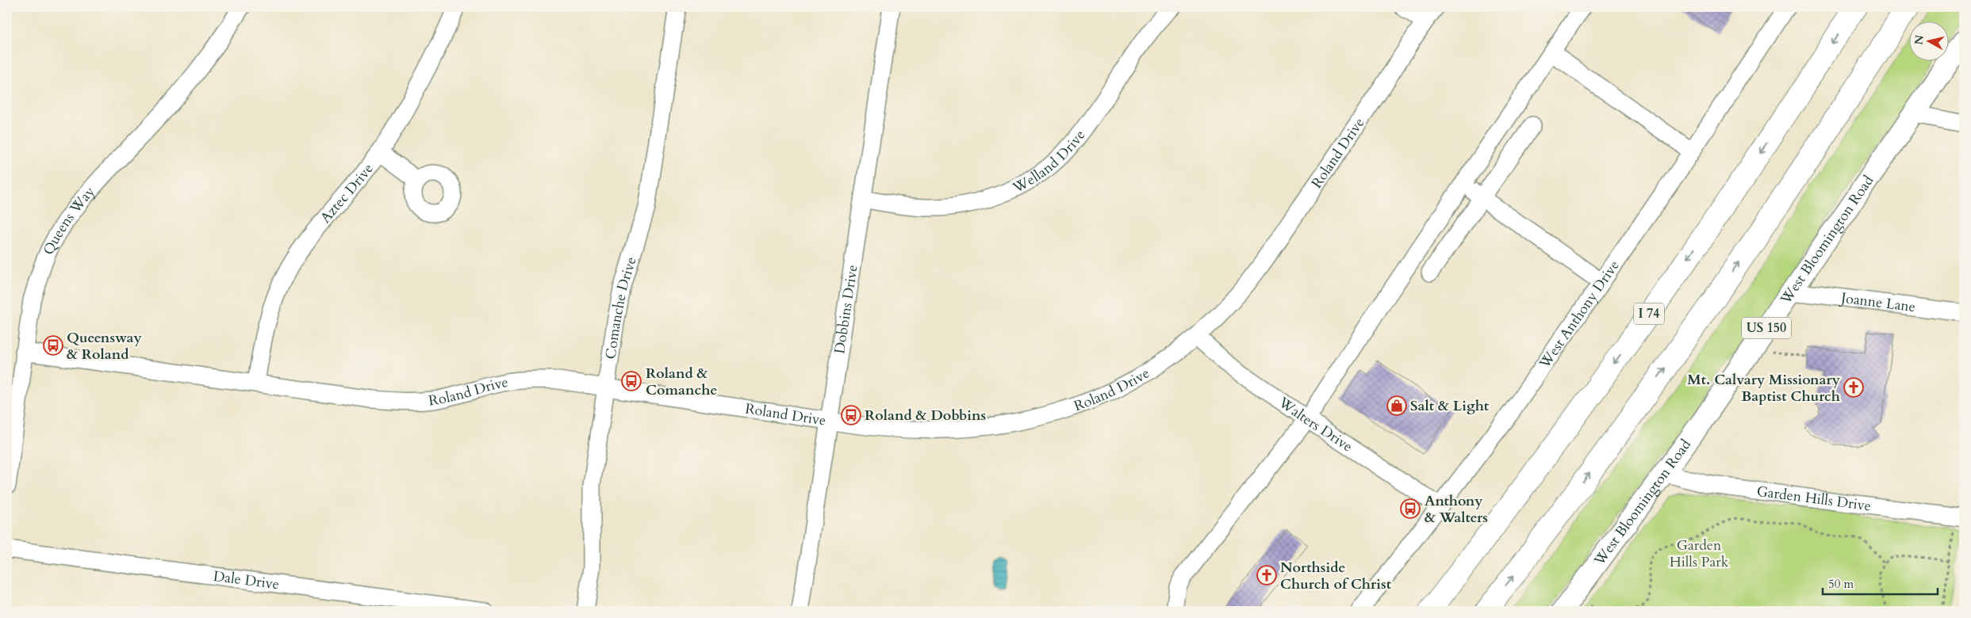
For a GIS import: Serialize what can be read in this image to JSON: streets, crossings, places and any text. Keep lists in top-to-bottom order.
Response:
{
  "streets": {
    "highway": ["I 74"],
    "main road": ["West Bloomington Road", "US 150"],
    "street": [
      "Roland Drive",
      "Welland Drive",
      "Aztec Drive",
      "Queens Way",
      "Joanne Lane",
      "Comanche Drive",
      "Dobbins Drive",
      "West Anthony Drive",
      "Walters Drive",
      "Garden Hills Drive",
      "Dale Drive"
    ]
  },
  "crossings": [
    ["Roland Drive", "Aztec Drive"],
    ["Roland Drive", "Queens Way"],
    ["Roland Drive", "Comanche Drive"],
    ["Roland Drive", "Dobbins Drive"],
    ["Roland Drive", "Walters Drive"],
    ["Welland Drive", "Dobbins Drive"],
    ["West Bloomington Road", "Joanne Lane"],
    ["West Bloomington Road", "Garden Hills Drive"],
    ["West Anthony Drive", "Walters Drive"]
  ],
  "parks": ["Garden Hills Park"],
  "places": {
    "bus stop": [
      "Queensway & Roland",
      "Roland & Comanche",
      "Roland & Dobbins",
      "Anthony & Walters"
    ],
    "church": ["Mt. Calvary Missionary Baptist Church", "Northside Church of Christ"],
    "shop": ["Salt & Light"]
  },
  "scale_bar": "50 m",
  "north": "left"
}
